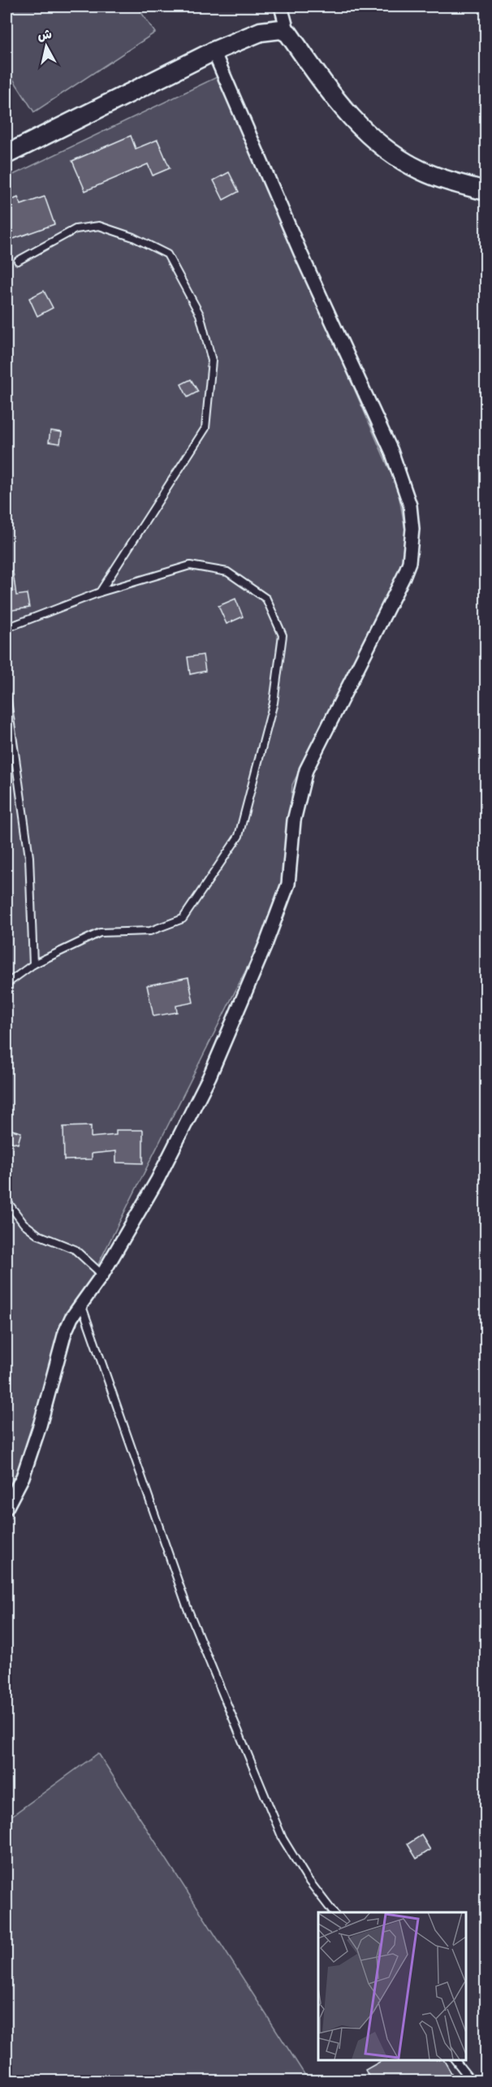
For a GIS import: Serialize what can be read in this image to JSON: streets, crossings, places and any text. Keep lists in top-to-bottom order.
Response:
{
  "north": "top"
}
